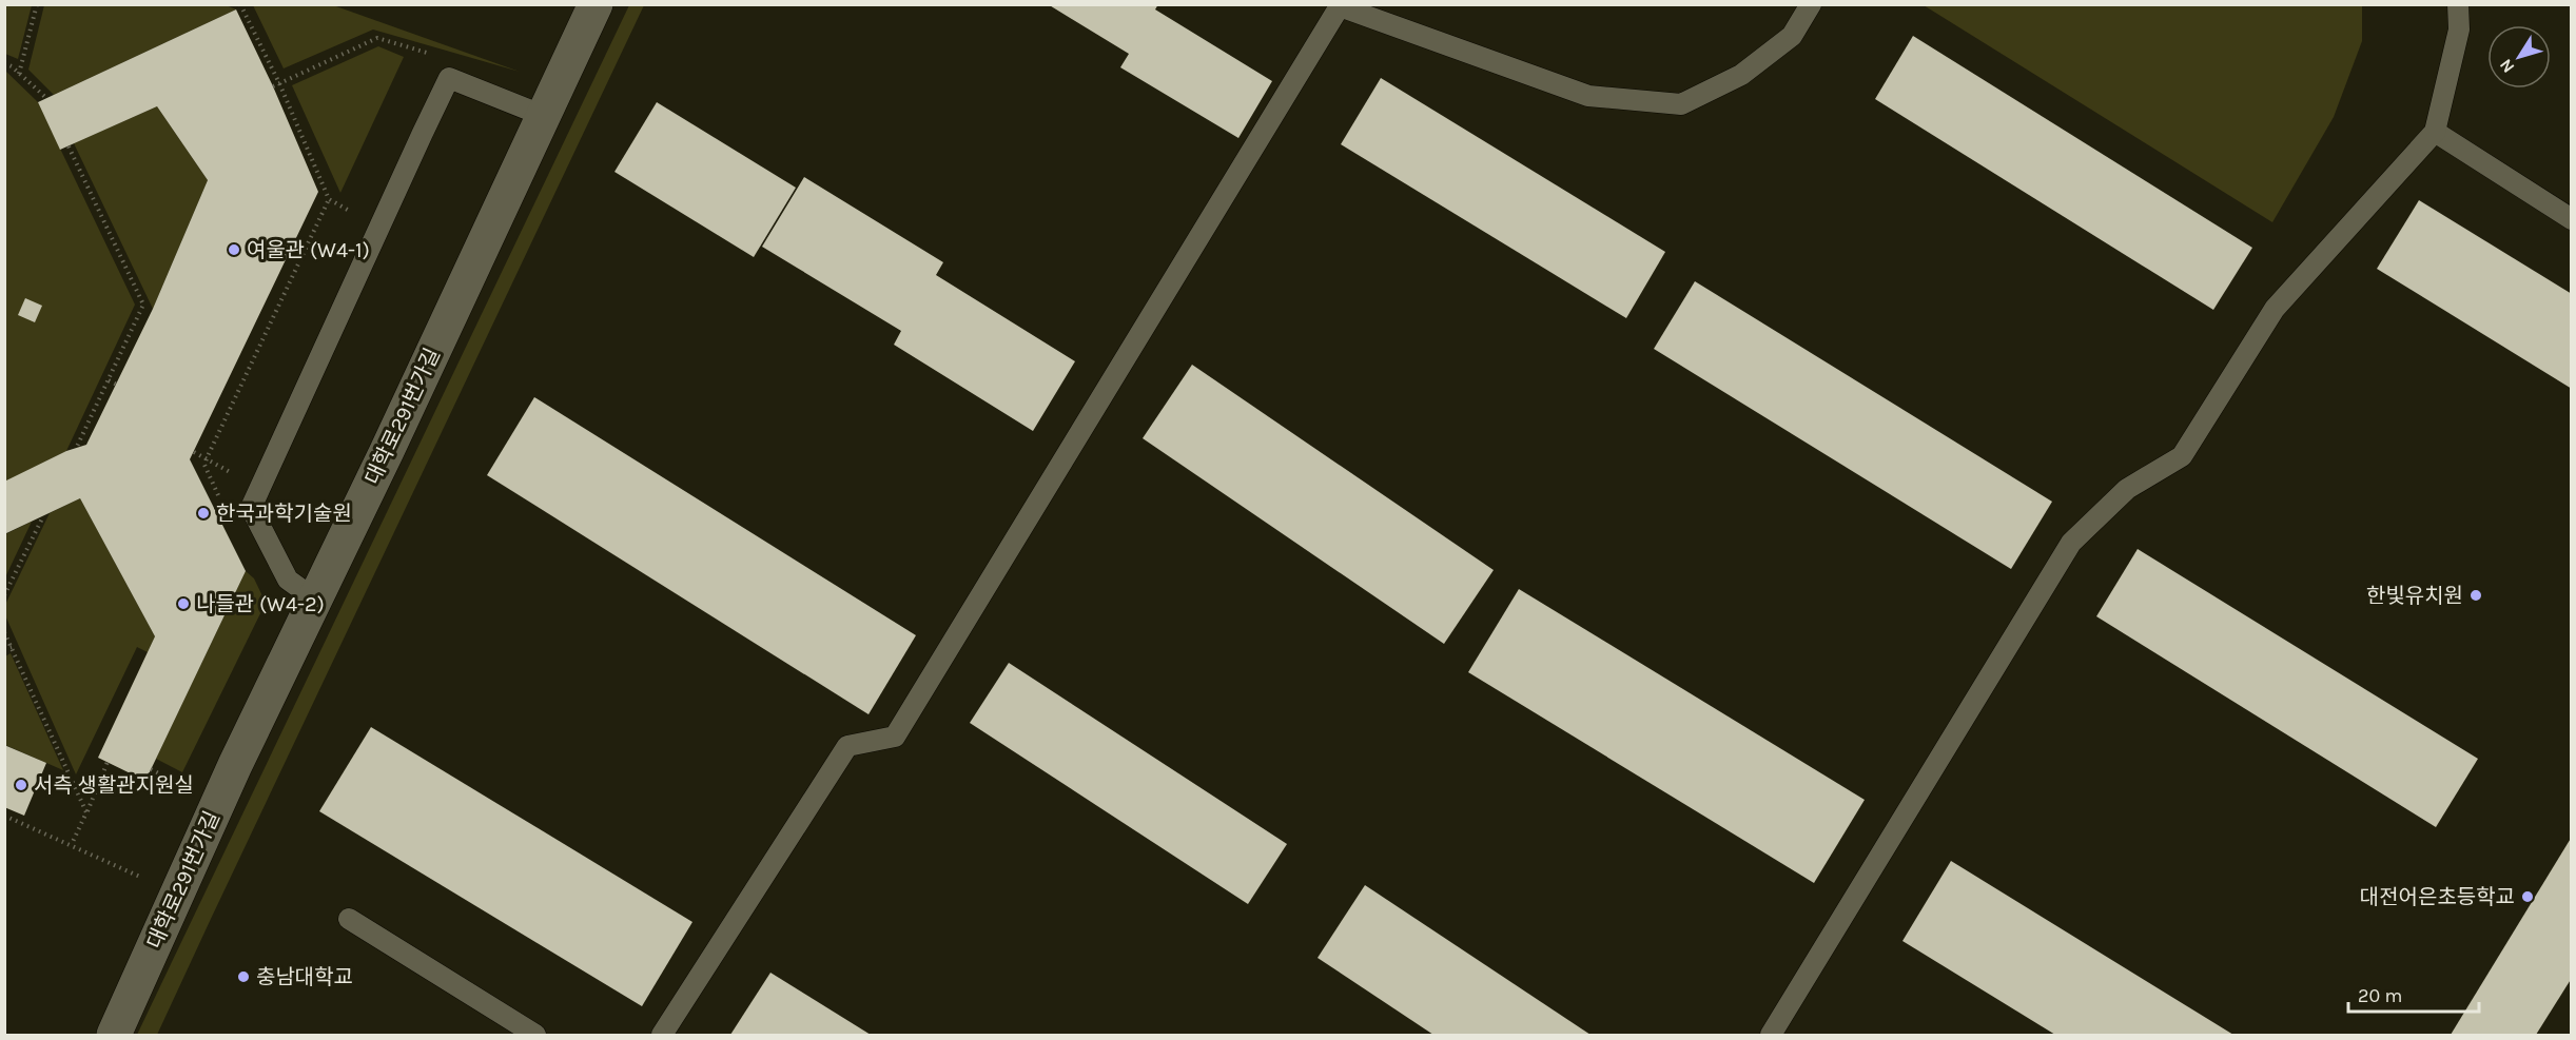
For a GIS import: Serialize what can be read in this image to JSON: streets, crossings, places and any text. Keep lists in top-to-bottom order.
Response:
{
  "streets": {
    "street": ["대학로291번가길"]
  },
  "places": [
    "여울관 (W4-1)",
    "한국과학기술원",
    "한빛유치원",
    "나들관 (W4-2)",
    "서측 생활관지원실",
    "대전어은초등학교",
    "충남대학교"
  ],
  "scale_bar": "20 m",
  "north": "bottom left"
}
